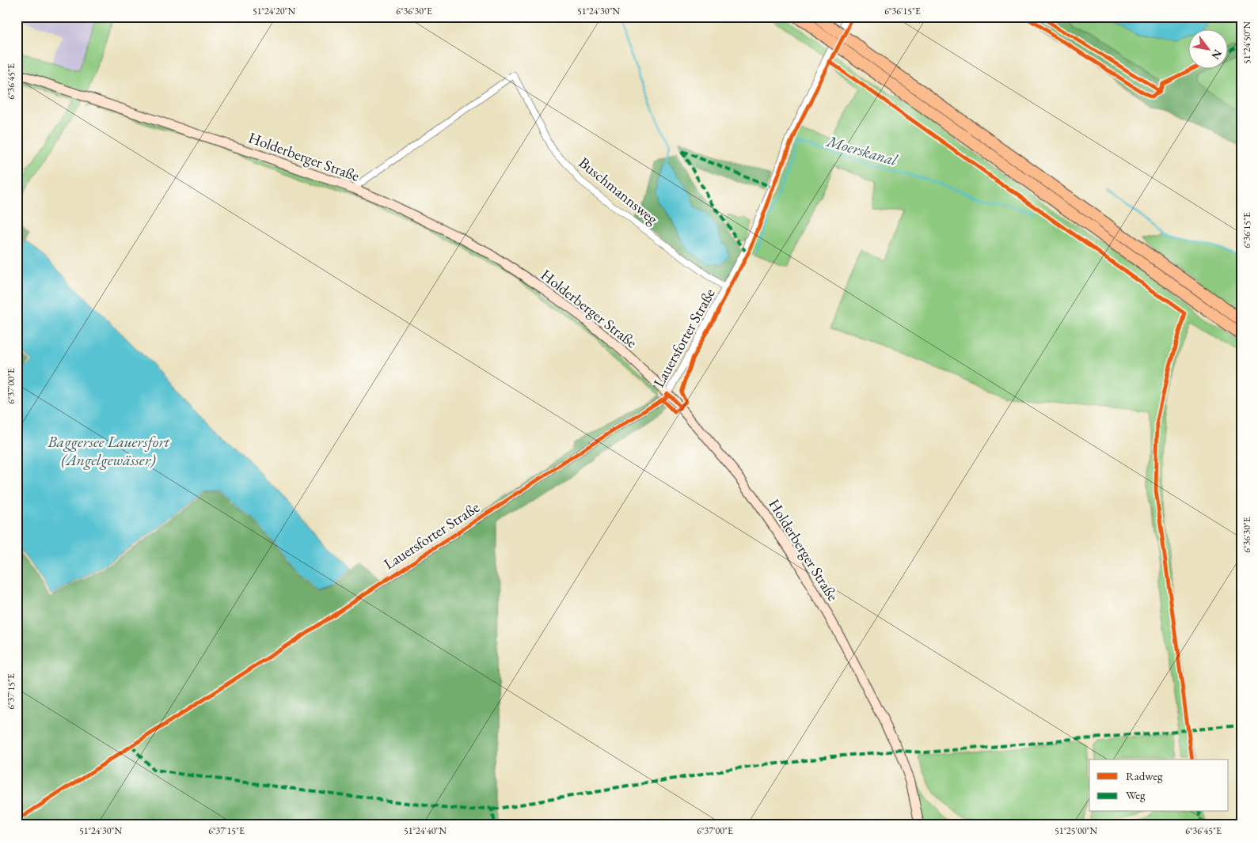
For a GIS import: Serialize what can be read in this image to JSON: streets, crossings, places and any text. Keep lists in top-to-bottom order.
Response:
{
  "streets": {
    "main road": ["Holderberger Straße"],
    "street": ["Buschmannsweg", "Lauersforter Straße"]
  },
  "crossings": [
    ["Holderberger Straße", "Buschmannsweg"],
    ["Holderberger Straße", "Lauersforter Straße"],
    ["Buschmannsweg", "Lauersforter Straße"]
  ],
  "water": ["Moerskanal", "Baggersee Lauersfort (Angelgewässer)"],
  "legend": ["Radweg", "Weg"],
  "north": "bottom right",
  "coordinates": [
    "51°24'20\"N",
    "6°36'30\"E",
    "51°24'30\"N",
    "6°36'15\"E",
    "51°24'50\"N",
    "6°36'45\"E",
    "6°37'00\"E",
    "6°37'15\"E",
    "51°24'40\"N",
    "51°25'00\"N"
  ]
}
